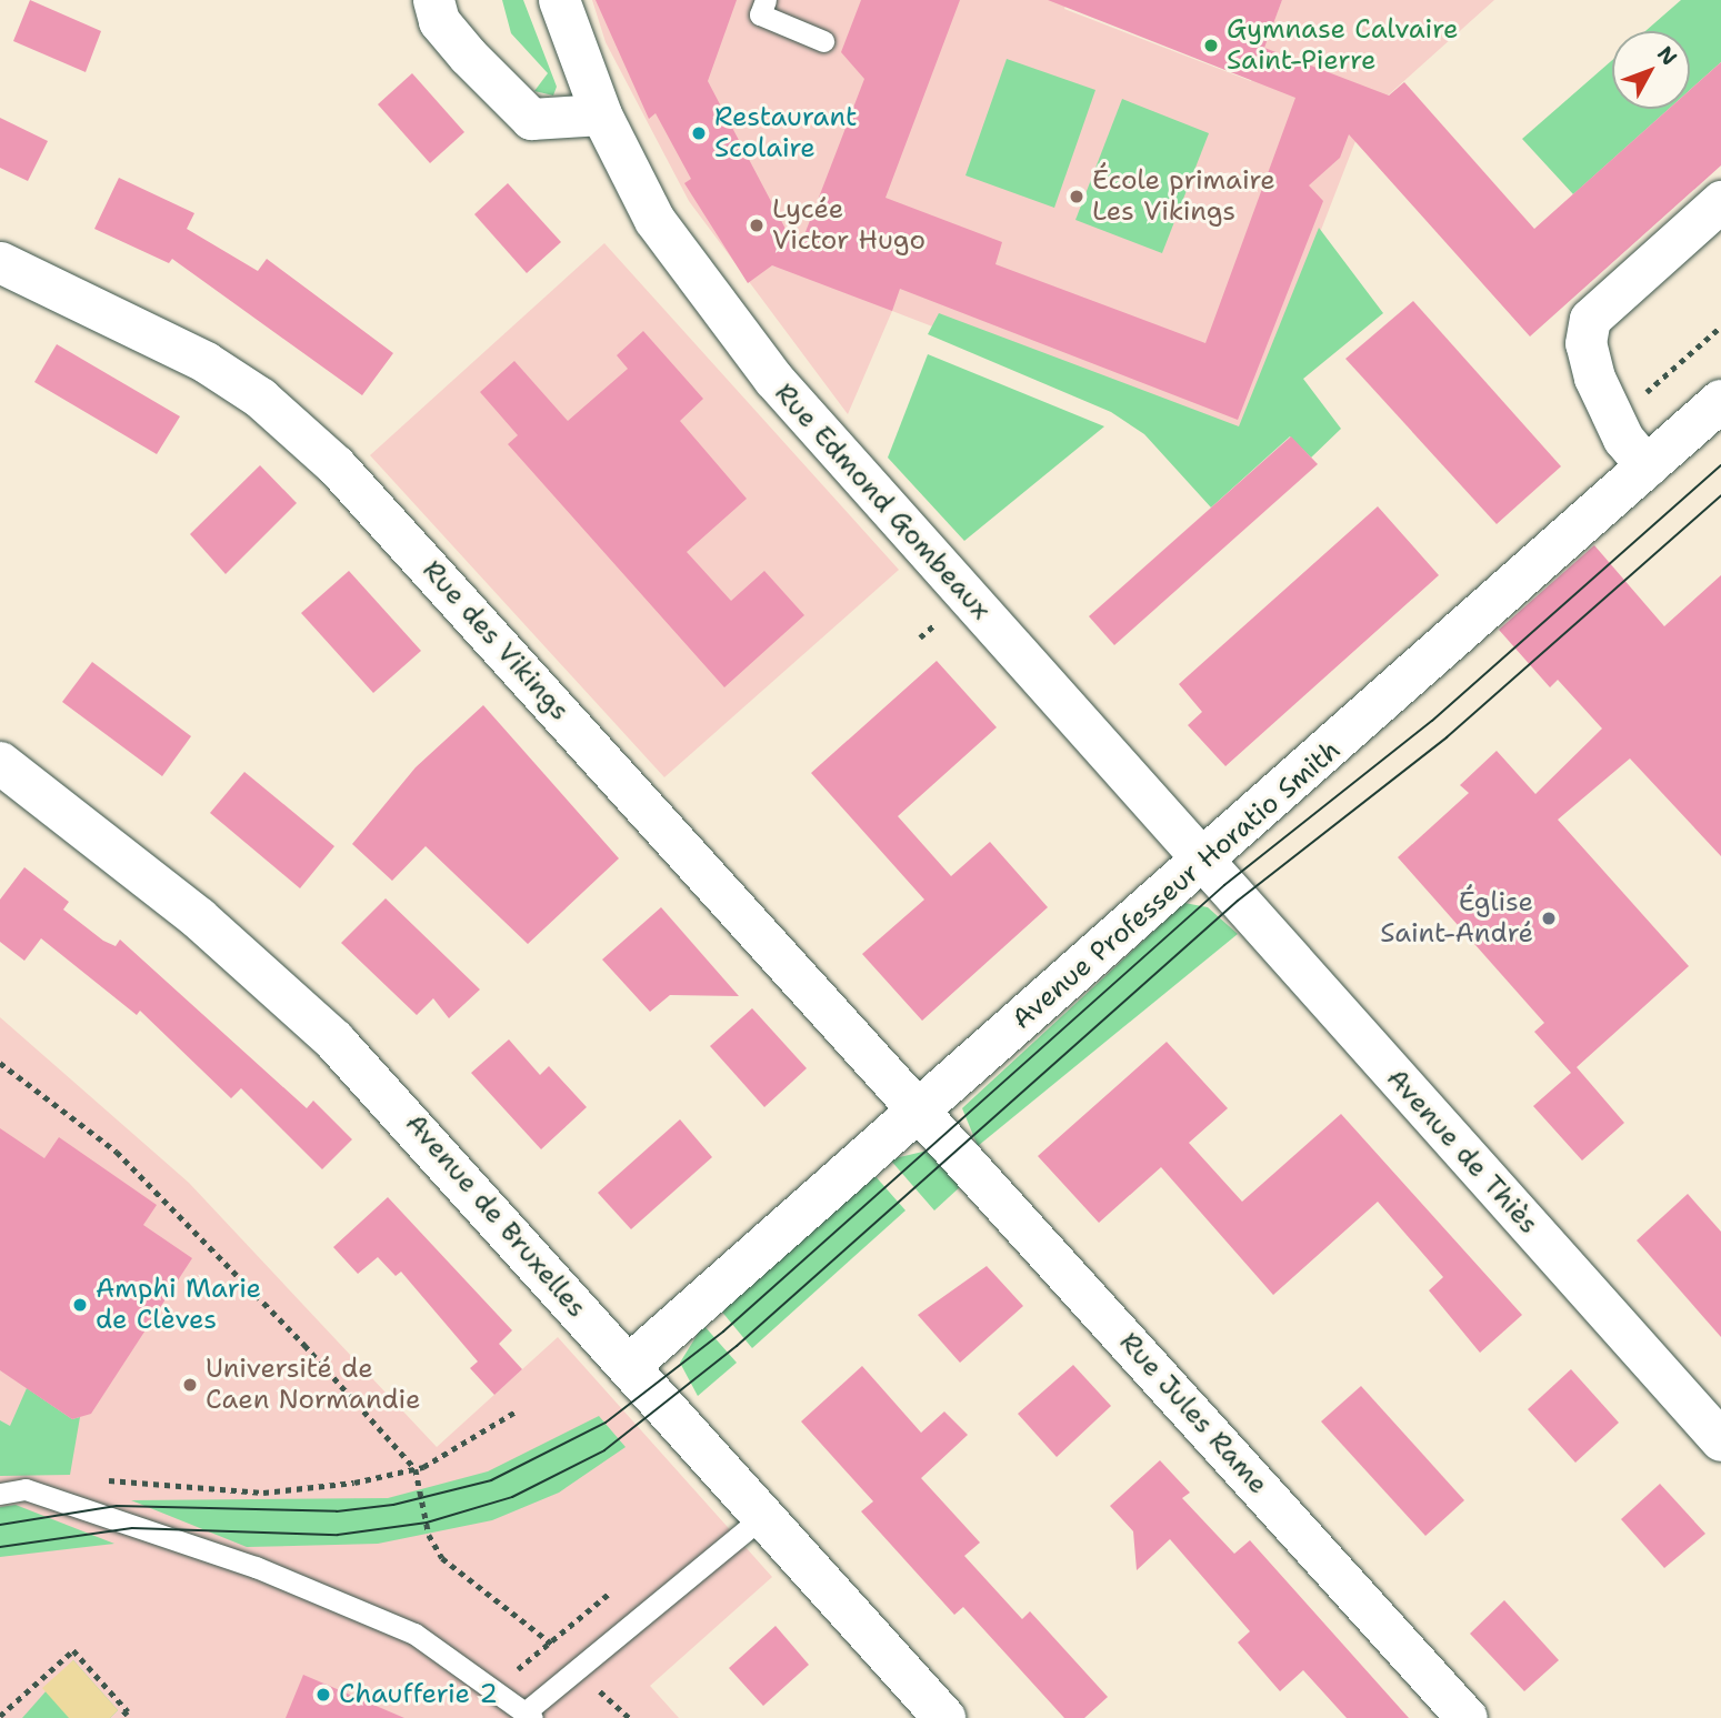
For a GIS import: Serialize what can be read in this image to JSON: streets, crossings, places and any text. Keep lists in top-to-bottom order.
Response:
{
  "streets": {
    "street": [
      "Rue Edmond Gombeaux",
      "Rue des Vikings",
      "Avenue Professeur Horatio Smith",
      "Avenue de Thiès",
      "Avenue de Bruxelles",
      "Rue Jules Rame"
    ]
  },
  "crossings": [
    ["Rue Edmond Gombeaux", "Avenue Professeur Horatio Smith"],
    ["Rue Edmond Gombeaux", "Avenue de Thiès"],
    ["Rue des Vikings", "Avenue Professeur Horatio Smith"],
    ["Rue des Vikings", "Rue Jules Rame"],
    ["Avenue Professeur Horatio Smith", "Avenue de Thiès"],
    ["Avenue Professeur Horatio Smith", "Avenue de Bruxelles"],
    ["Avenue Professeur Horatio Smith", "Rue Jules Rame"]
  ],
  "places": [
    "Gymnase Calvaire Saint-Pierre",
    "Restaurant Scolaire",
    "École primaire Les Vikings",
    "Lycée Victor Hugo",
    "Église Saint-André",
    "Amphi Marie de Clèves",
    "Université de Caen Normandie",
    "Chaufferie 2"
  ],
  "north": "top right"
}
